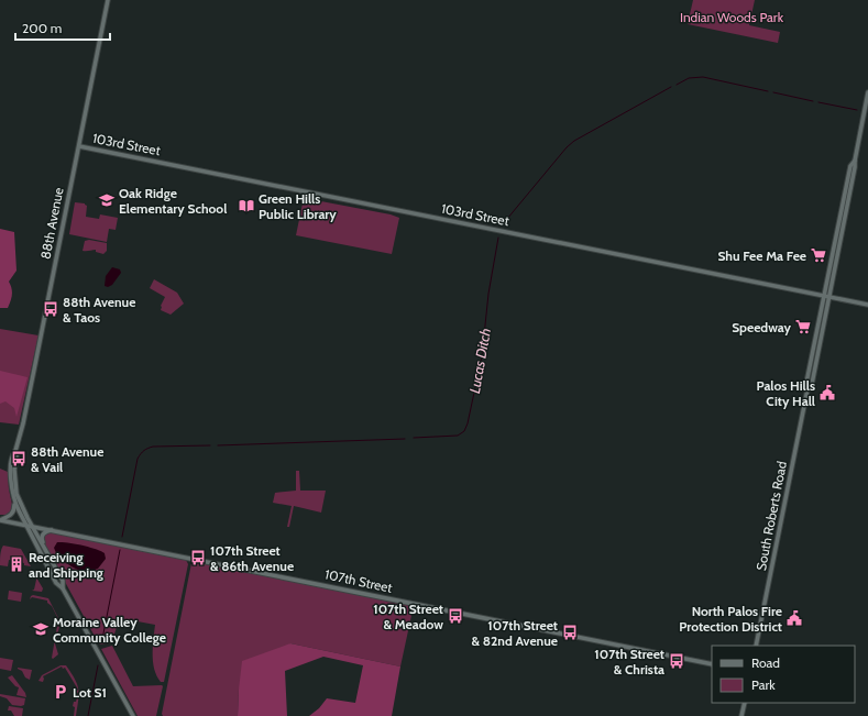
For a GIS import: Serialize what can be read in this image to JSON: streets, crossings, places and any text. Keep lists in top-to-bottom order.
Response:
{
  "streets": {
    "street": [
      "103rd Street",
      "88th Avenue",
      "South Roberts Road",
      "107th Street"
    ]
  },
  "crossings": [
    ["103rd Street", "88th Avenue"],
    ["103rd Street", "South Roberts Road"],
    ["88th Avenue", "107th Street"]
  ],
  "water": ["Lucas Ditch"],
  "parks": ["Indian Woods Park"],
  "places": {
    "school or university": ["Oak Ridge Elementary School", "Moraine Valley Community College"],
    "library": ["Green Hills Public Library"],
    "supermarket": ["Shu Fee Ma Fee", "Speedway"],
    "bus stop": [
      "88th Avenue & Taos",
      "88th Avenue & Vail",
      "107th Street & 86th Avenue",
      "107th Street & Meadow",
      "107th Street & 82nd Avenue",
      "107th Street & Christa"
    ],
    "public building": ["Palos Hills City Hall", "North Palos Fire Protection District"],
    "building": ["Receiving and Shipping"],
    "parking": ["Lot S1"]
  },
  "legend": ["Road", "Park"],
  "scale_bar": "200 m"
}
